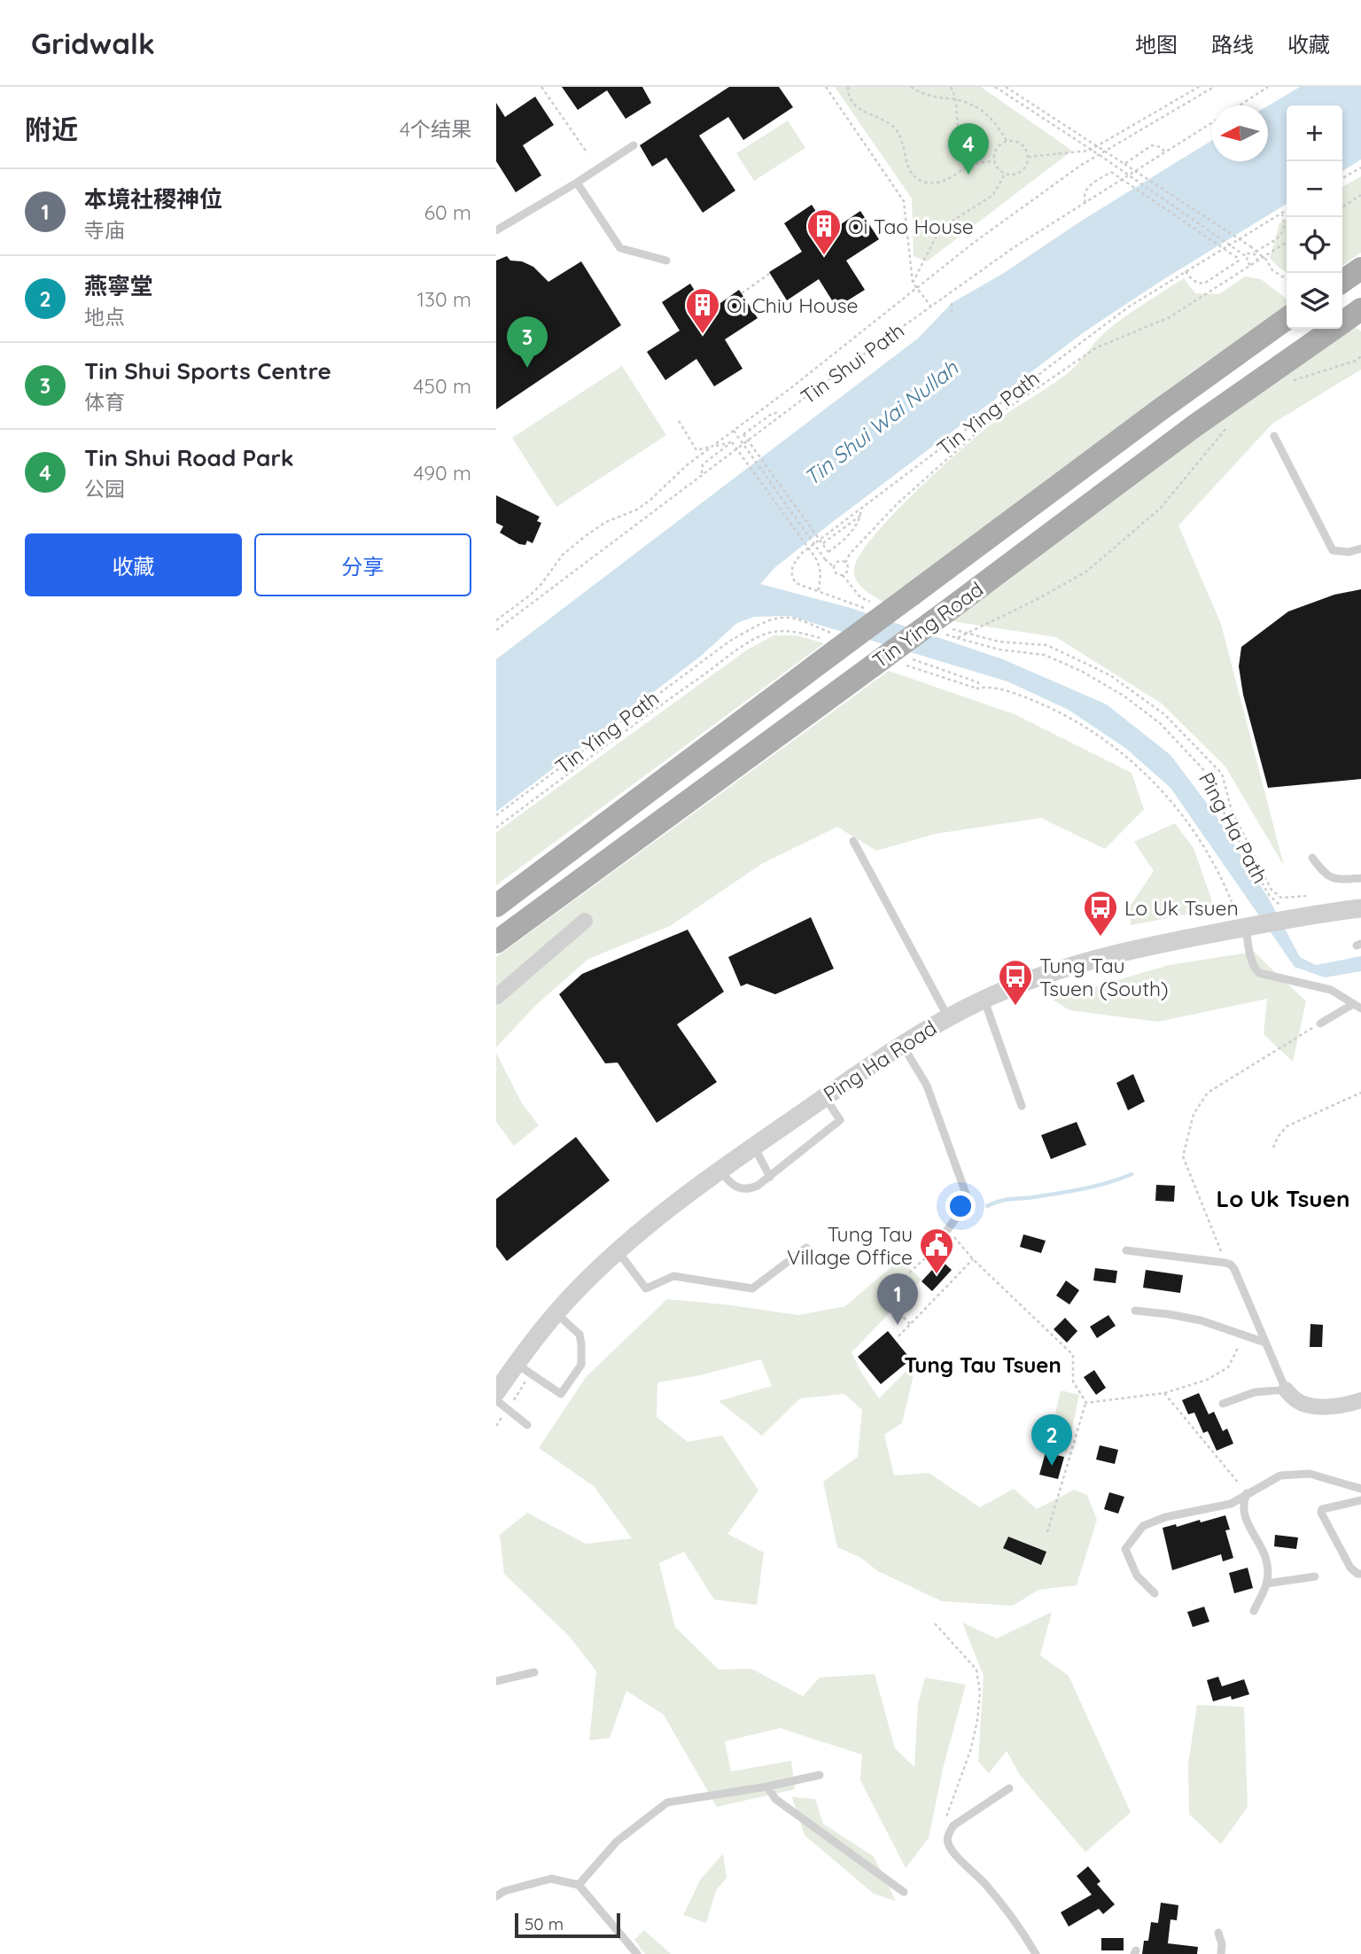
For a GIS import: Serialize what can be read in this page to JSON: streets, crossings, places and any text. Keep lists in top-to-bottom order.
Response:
{
  "streets": {
    "main road": ["Tin Ying Road"],
    "street": ["Ping Ha Road"],
    "path": ["Tin Shui Path", "Tin Ying Path", "Ping Ha Path"]
  },
  "crossings": [
    ["Tin Ying Path", "Tin Ying Road"],
    ["Ping Ha Path", "Ping Ha Road"]
  ],
  "districts": ["Lo Uk Tsuen", "Tung Tau Tsuen"],
  "water": ["Tin Shui Wai Nullah"],
  "places": {
    "building": ["Oi Tao House", "Oi Chiu House"],
    "bus stop": ["Lo Uk Tsuen", "Tung Tau Tsuen (South)"],
    "public building": ["Tung Tau Village Office"]
  },
  "scale_bar": "50 m",
  "north": "left",
  "page": {
    "header": "Gridwalk",
    "nav": ["地图", "路线", "收藏"],
    "heading": ["附近", "4个结果"],
    "map_buttons": ["+", "−"],
    "pins": [
      "4",
      "3",
      "1",
      "2"
    ],
    "list": [
      {
        "mark": "1",
        "name": "本境社稷神位",
        "note": "寺庙",
        "value": "60 m"
      },
      {
        "mark": "2",
        "name": "燕寧堂",
        "note": "地点",
        "value": "130 m"
      },
      {
        "mark": "3",
        "name": "Tin Shui Sports Centre",
        "note": "体育",
        "value": "450 m"
      },
      {
        "mark": "4",
        "name": "Tin Shui Road Park",
        "note": "公园",
        "value": "490 m"
      }
    ],
    "buttons": ["收藏", "分享"],
    "scale": "50 m"
  }
}
